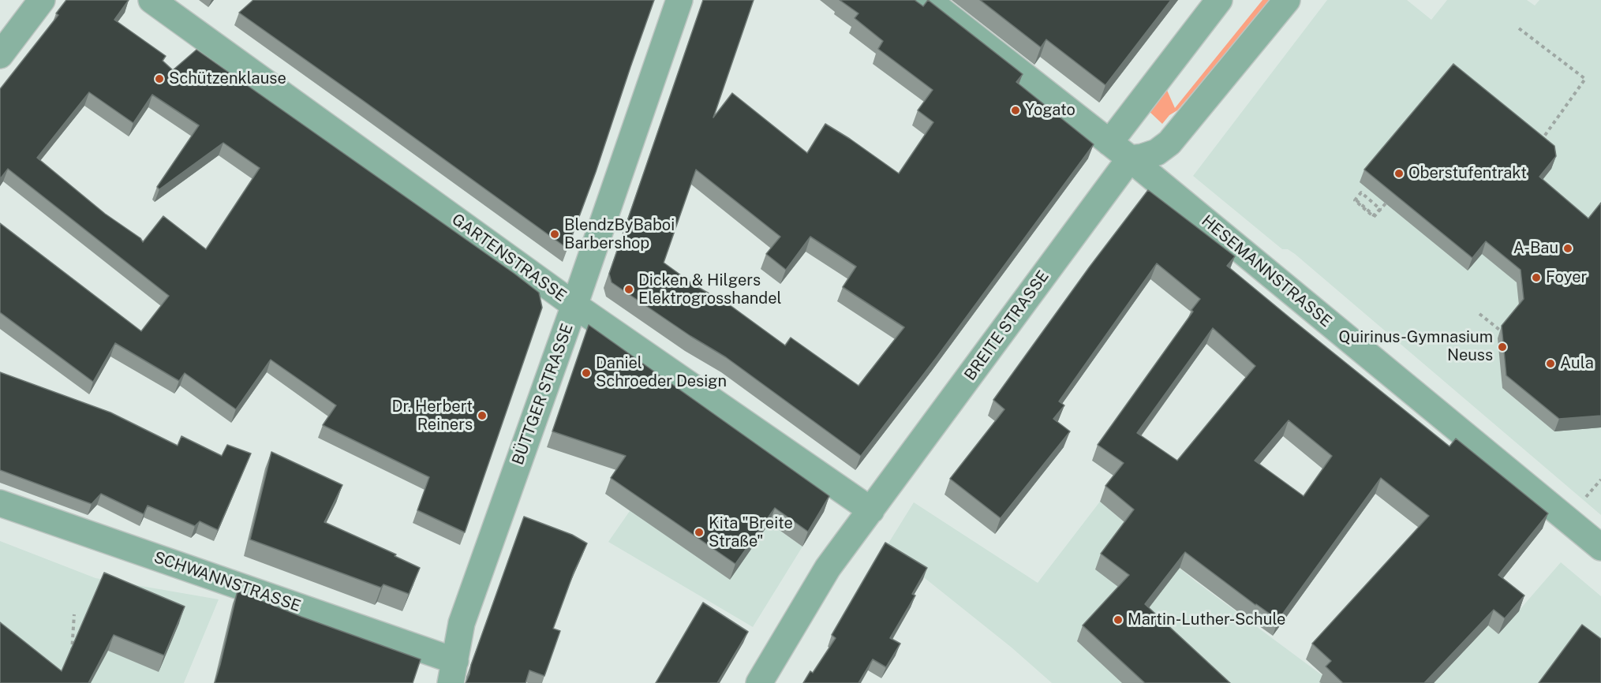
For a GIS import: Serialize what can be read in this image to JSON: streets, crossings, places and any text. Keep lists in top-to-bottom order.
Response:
{
  "streets": {
    "street": [
      "GARTENSTRASSE",
      "HESEMANNSTRASSE",
      "BREITE STRASSE",
      "BÜTTGER STRASSE",
      "SCHWANNSTRASSE"
    ]
  },
  "crossings": [
    ["GARTENSTRASSE", "BREITE STRASSE"],
    ["GARTENSTRASSE", "BÜTTGER STRASSE"],
    ["HESEMANNSTRASSE", "BREITE STRASSE"],
    ["BÜTTGER STRASSE", "SCHWANNSTRASSE"]
  ],
  "places": [
    "Schützenklause",
    "Yogato",
    "Oberstufentrakt",
    "BlendzByBaboi Barbershop",
    "A-Bau",
    "Foyer",
    "Dicken & Hilgers Elektrogrosshandel",
    "Quirinus-Gymnasium Neuss",
    "Aula",
    "Daniel Schroeder Design",
    "Dr. Herbert Reiners",
    "Kita \"Breite Straße\"",
    "Martin-Luther-Schule"
  ]
}
